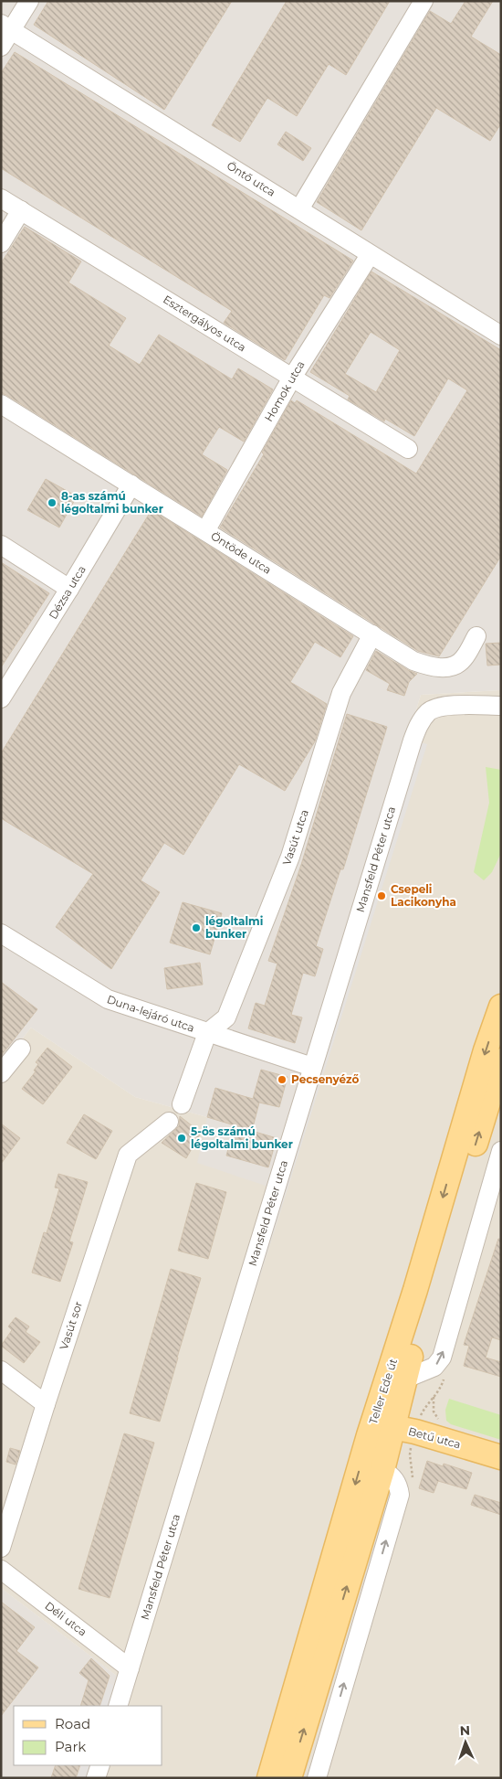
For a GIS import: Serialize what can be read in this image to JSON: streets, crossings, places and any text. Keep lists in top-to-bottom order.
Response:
{
  "streets": {
    "main road": ["Teller Ede út", "Betű utca"],
    "street": [
      "Öntő utca",
      "Esztergályos utca",
      "Homok utca",
      "Öntöde utca",
      "Dézsa utca",
      "Vasút utca",
      "Mansfeld Péter utca",
      "Duna-lejáró utca",
      "Vasút sor",
      "Déli utca"
    ]
  },
  "crossings": [
    ["Öntő utca", "Homok utca"],
    ["Esztergályos utca", "Homok utca"],
    ["Homok utca", "Öntöde utca"],
    ["Öntöde utca", "Dézsa utca"],
    ["Öntöde utca", "Vasút utca"],
    ["Vasút utca", "Duna-lejáró utca"],
    ["Mansfeld Péter utca", "Duna-lejáró utca"],
    ["Mansfeld Péter utca", "Déli utca"],
    ["Teller Ede út", "Betű utca"]
  ],
  "places": [
    "8-as számú légoltalmi bunker",
    "Csepeli Lacikonyha",
    "légoltalmi bunker",
    "Pecsenyéző",
    "5-ös számú légoltalmi bunker"
  ],
  "legend": ["Road", "Park"],
  "north": "top"
}
